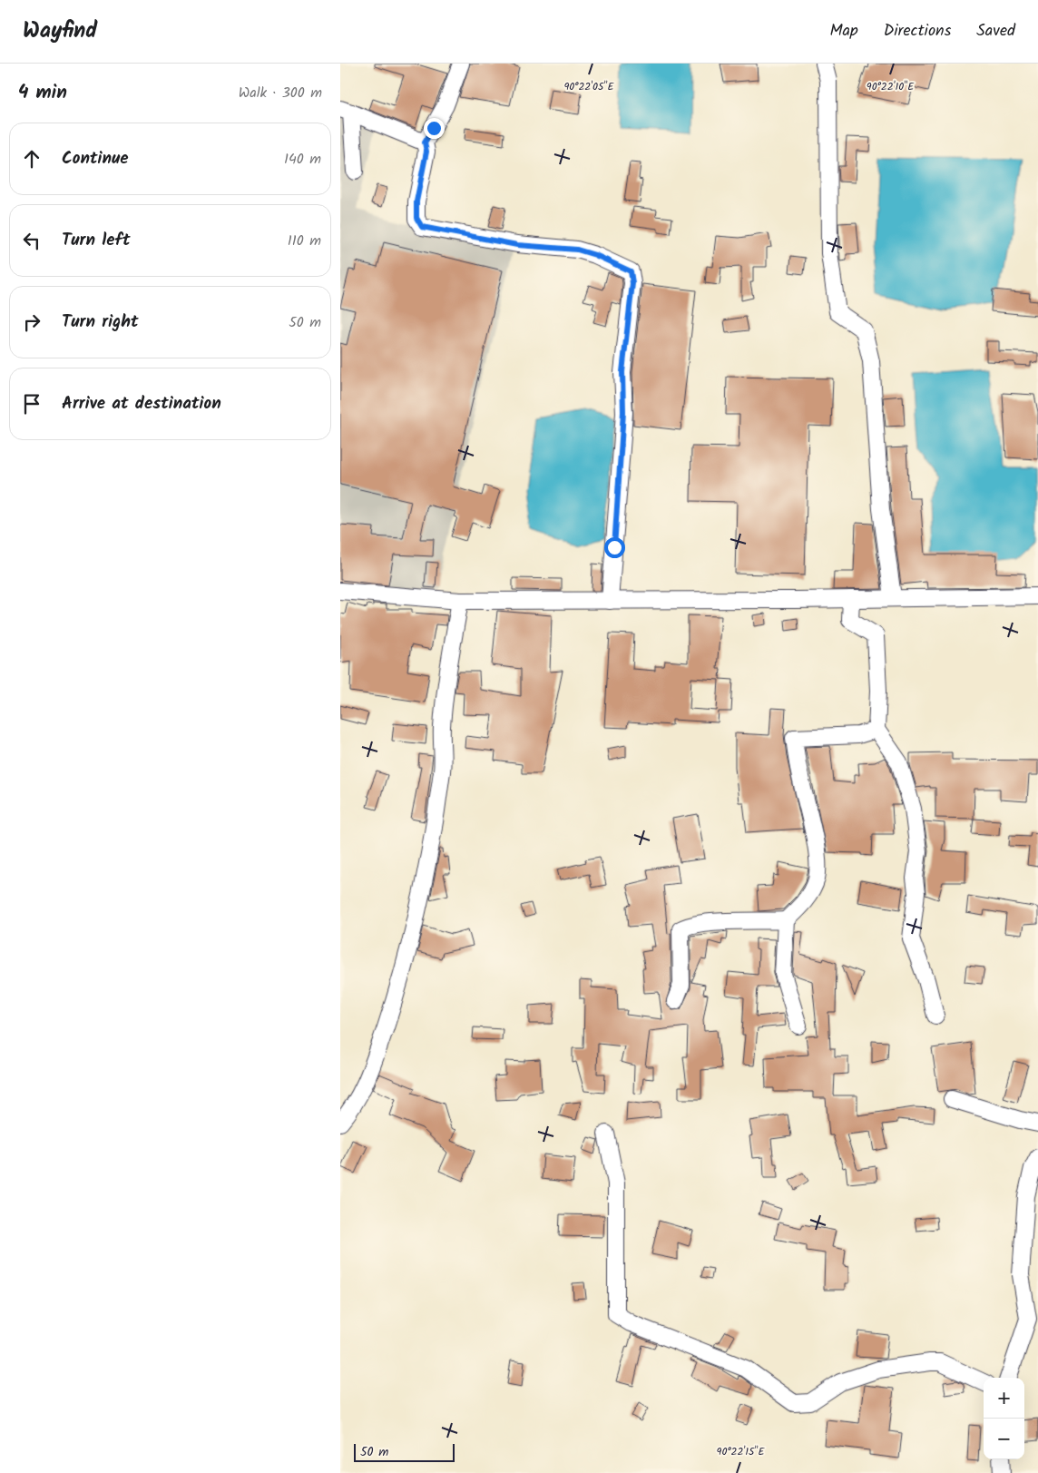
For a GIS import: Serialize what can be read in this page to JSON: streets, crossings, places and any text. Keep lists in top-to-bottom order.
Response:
{
  "scale_bar": "50 m",
  "page": {
    "header": "Wayfind",
    "nav": ["Map", "Directions", "Saved"],
    "heading": ["4 min", "Walk · 300 m"],
    "list": [
      ["Continue", "140 m"],
      ["Turn left", "110 m"],
      ["Turn right", "50 m"],
      "Arrive at destination"
    ],
    "map_buttons": ["+", "−"],
    "scale": "50 m"
  },
  "coordinates": ["90°22'05\"E", "90°22'10\"E", "90°22'15\"E"]
}
